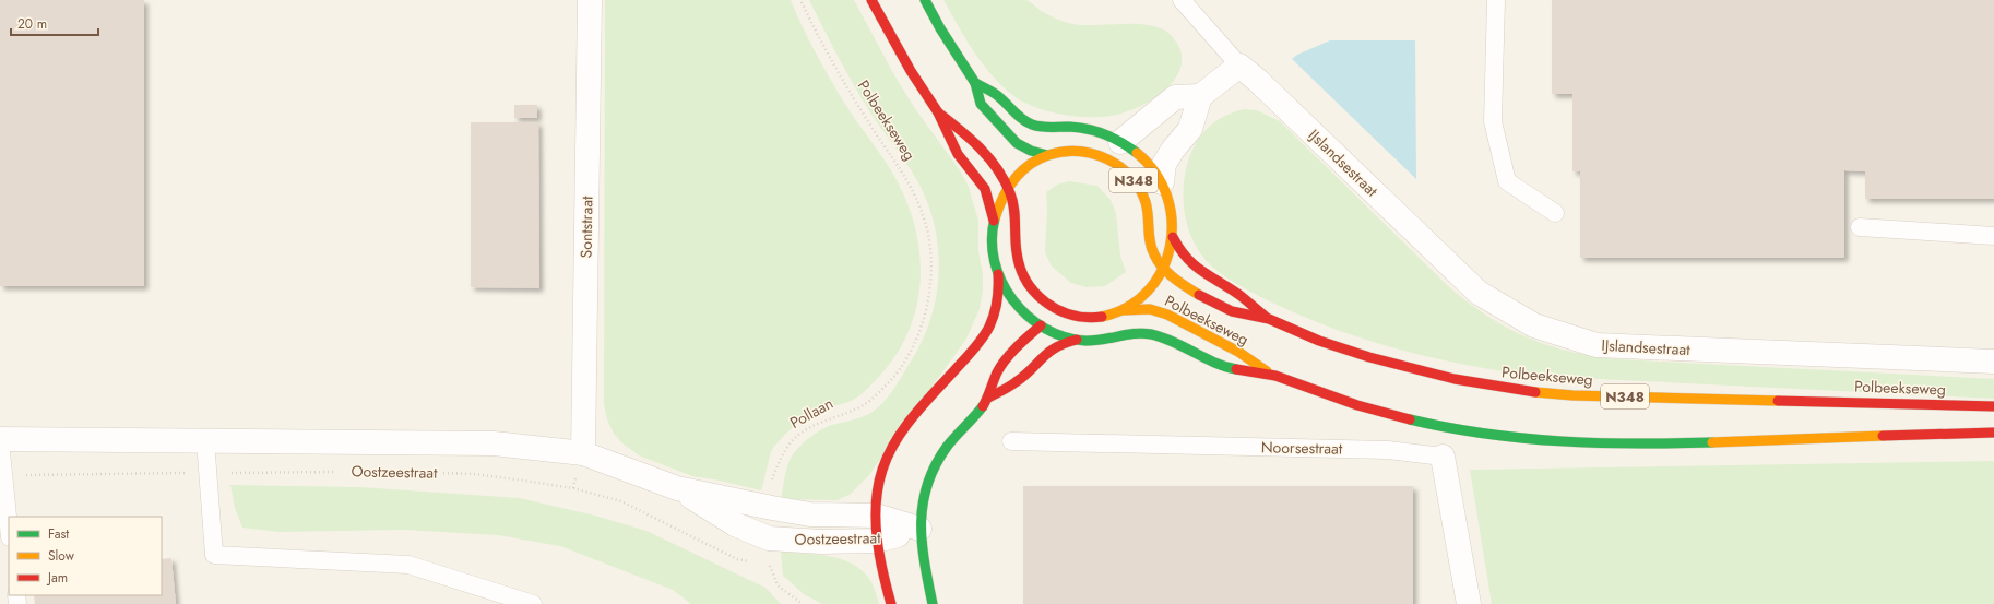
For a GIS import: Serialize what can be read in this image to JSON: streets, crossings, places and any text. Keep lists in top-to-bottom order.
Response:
{
  "streets": {
    "main road": ["Polbeekseweg", "N348"],
    "street": [
      "IJslandsestraat",
      "Sontstraat",
      "Noorsestraat",
      "Oostzeestraat"
    ],
    "path": ["Pollaan"]
  },
  "crossings": [
    ["Polbeekseweg", "N348"],
    ["Polbeekseweg", "Pollaan"],
    ["Sontstraat", "Oostzeestraat"],
    ["Pollaan", "Oostzeestraat"]
  ],
  "legend": ["Fast", "Slow", "Jam"],
  "scale_bar": "20 m"
}
